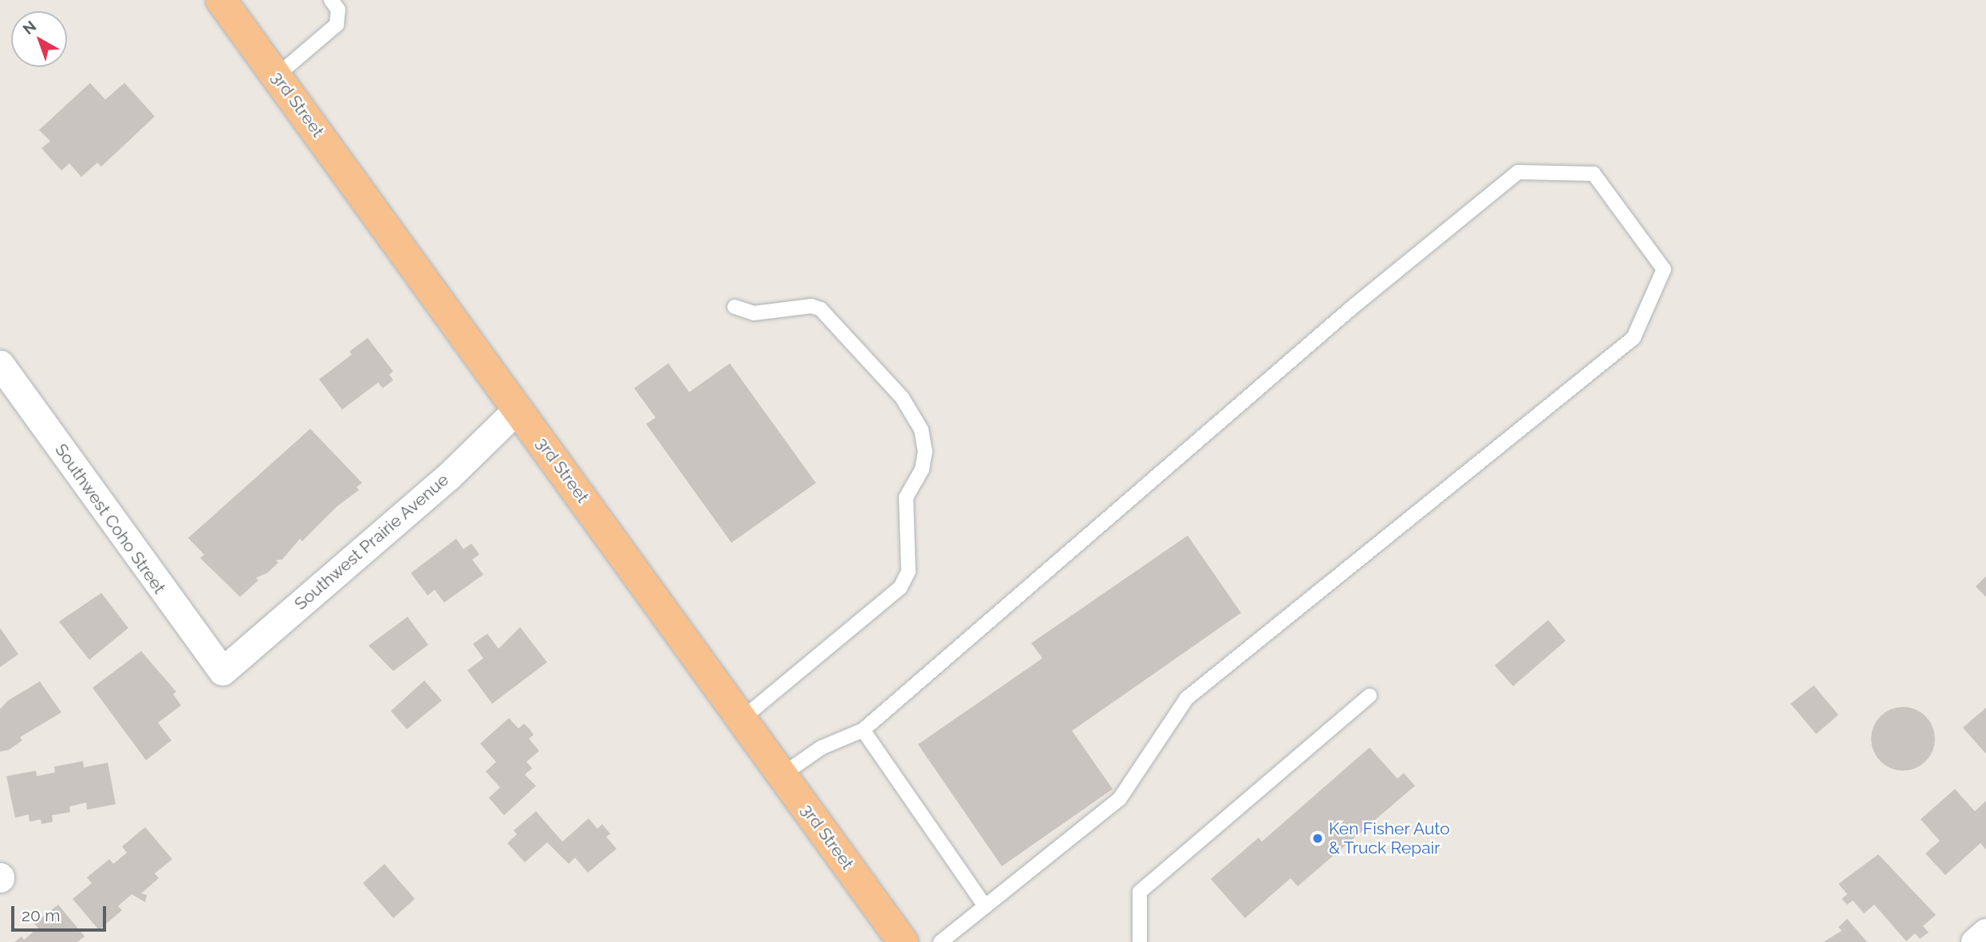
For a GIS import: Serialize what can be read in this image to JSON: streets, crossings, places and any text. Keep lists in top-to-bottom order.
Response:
{
  "streets": {
    "highway": ["3rd Street"],
    "street": ["Southwest Coho Street", "Southwest Prairie Avenue"]
  },
  "crossings": [
    ["3rd Street", "Southwest Prairie Avenue"],
    ["Southwest Coho Street", "Southwest Prairie Avenue"]
  ],
  "places": ["Ken Fisher Auto & Truck Repair"],
  "scale_bar": "20 m",
  "north": "top left"
}
